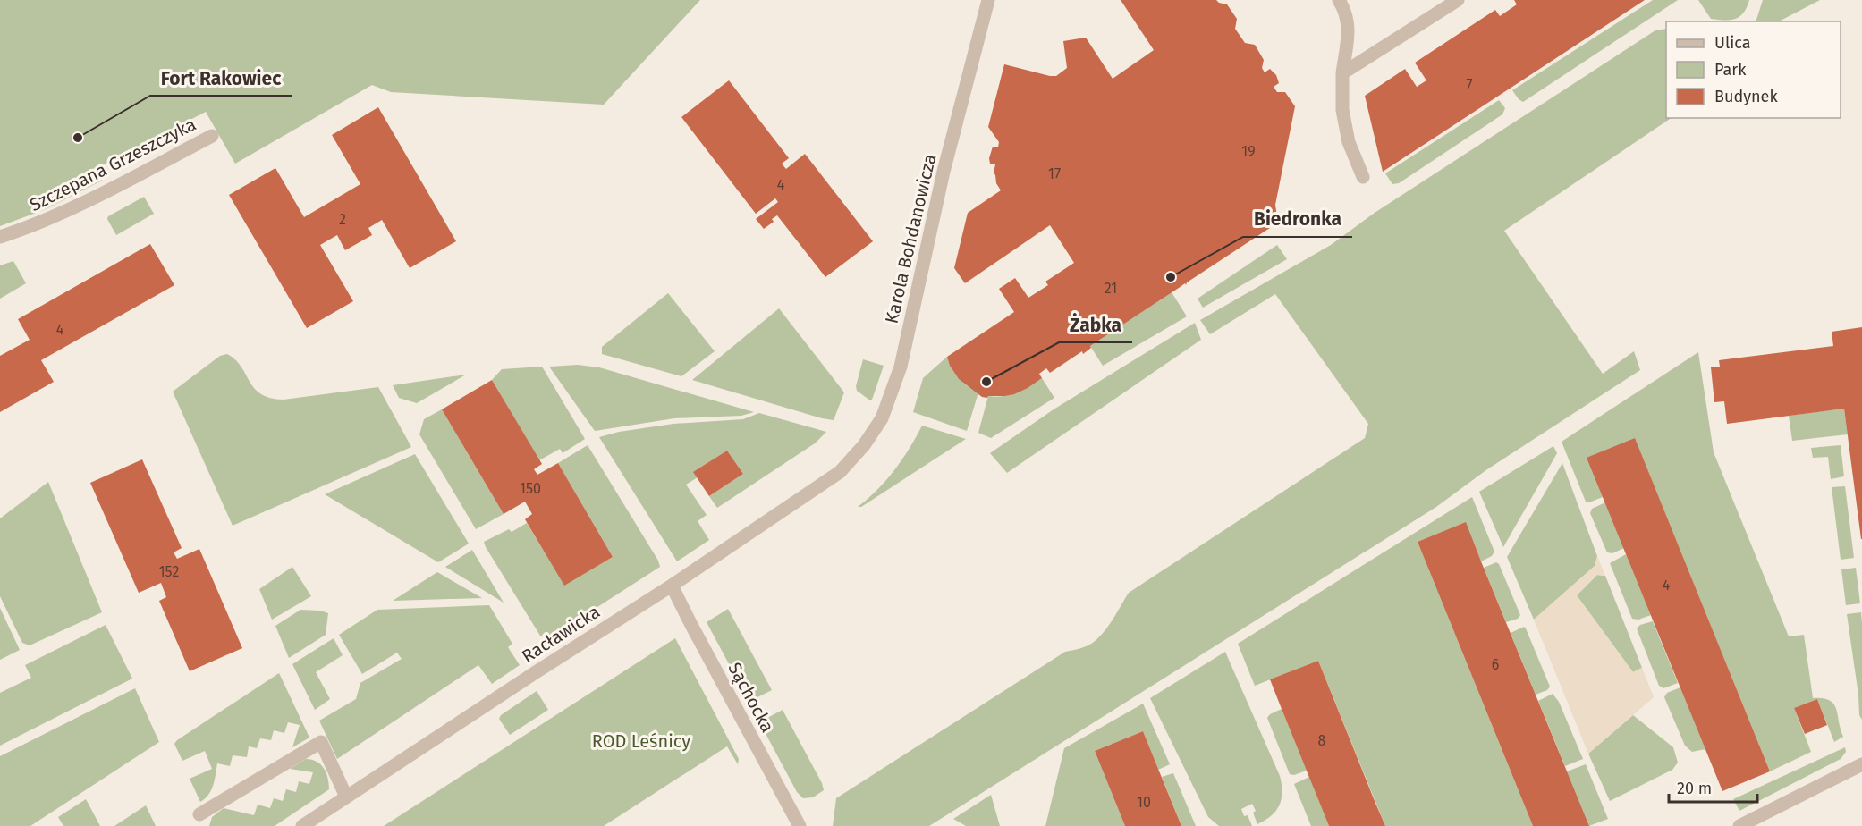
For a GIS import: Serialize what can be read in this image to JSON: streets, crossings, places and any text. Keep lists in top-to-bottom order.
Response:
{
  "streets": {
    "street": [
      "Szczepana Grzeszczyka",
      "Karola Bohdanowicza",
      "Racławicka",
      "Sąchocka"
    ]
  },
  "crossings": [
    ["Karola Bohdanowicza", "Racławicka"],
    ["Racławicka", "Sąchocka"]
  ],
  "parks": ["ROD Leśnicy"],
  "places": ["Fort Rakowiec", "Biedronka", "Żabka"],
  "house_numbers": [
    "7",
    "19",
    "17",
    "4",
    "2",
    "21",
    "4",
    "150",
    "152",
    "4",
    "6",
    "8",
    "10"
  ],
  "legend": ["Ulica", "Park", "Budynek"],
  "scale_bar": "20 m"
}
